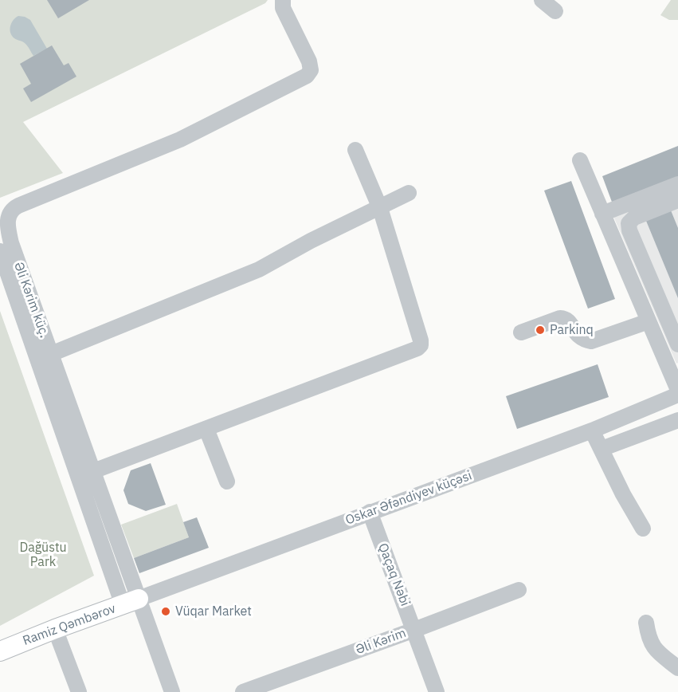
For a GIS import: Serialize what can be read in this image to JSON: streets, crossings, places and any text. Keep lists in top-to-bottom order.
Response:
{
  "streets": {
    "main road": ["Ramiz Qəmbərov"],
    "street": [
      "Əli Kərim küç.",
      "Oskar Əfəndiyev küçəsi",
      "Qaçaq Nəbi",
      "Əli Kərim"
    ]
  },
  "crossings": [
    ["Əli Kərim küç.", "Oskar Əfəndiyev küçəsi"],
    ["Əli Kərim küç.", "Ramiz Qəmbərov"],
    ["Oskar Əfəndiyev küçəsi", "Qaçaq Nəbi"],
    ["Oskar Əfəndiyev küçəsi", "Ramiz Qəmbərov"],
    ["Qaçaq Nəbi", "Əli Kərim"]
  ],
  "parks": ["Dağüstu Park"],
  "places": ["Parkinq", "Vüqar Market"]
}
